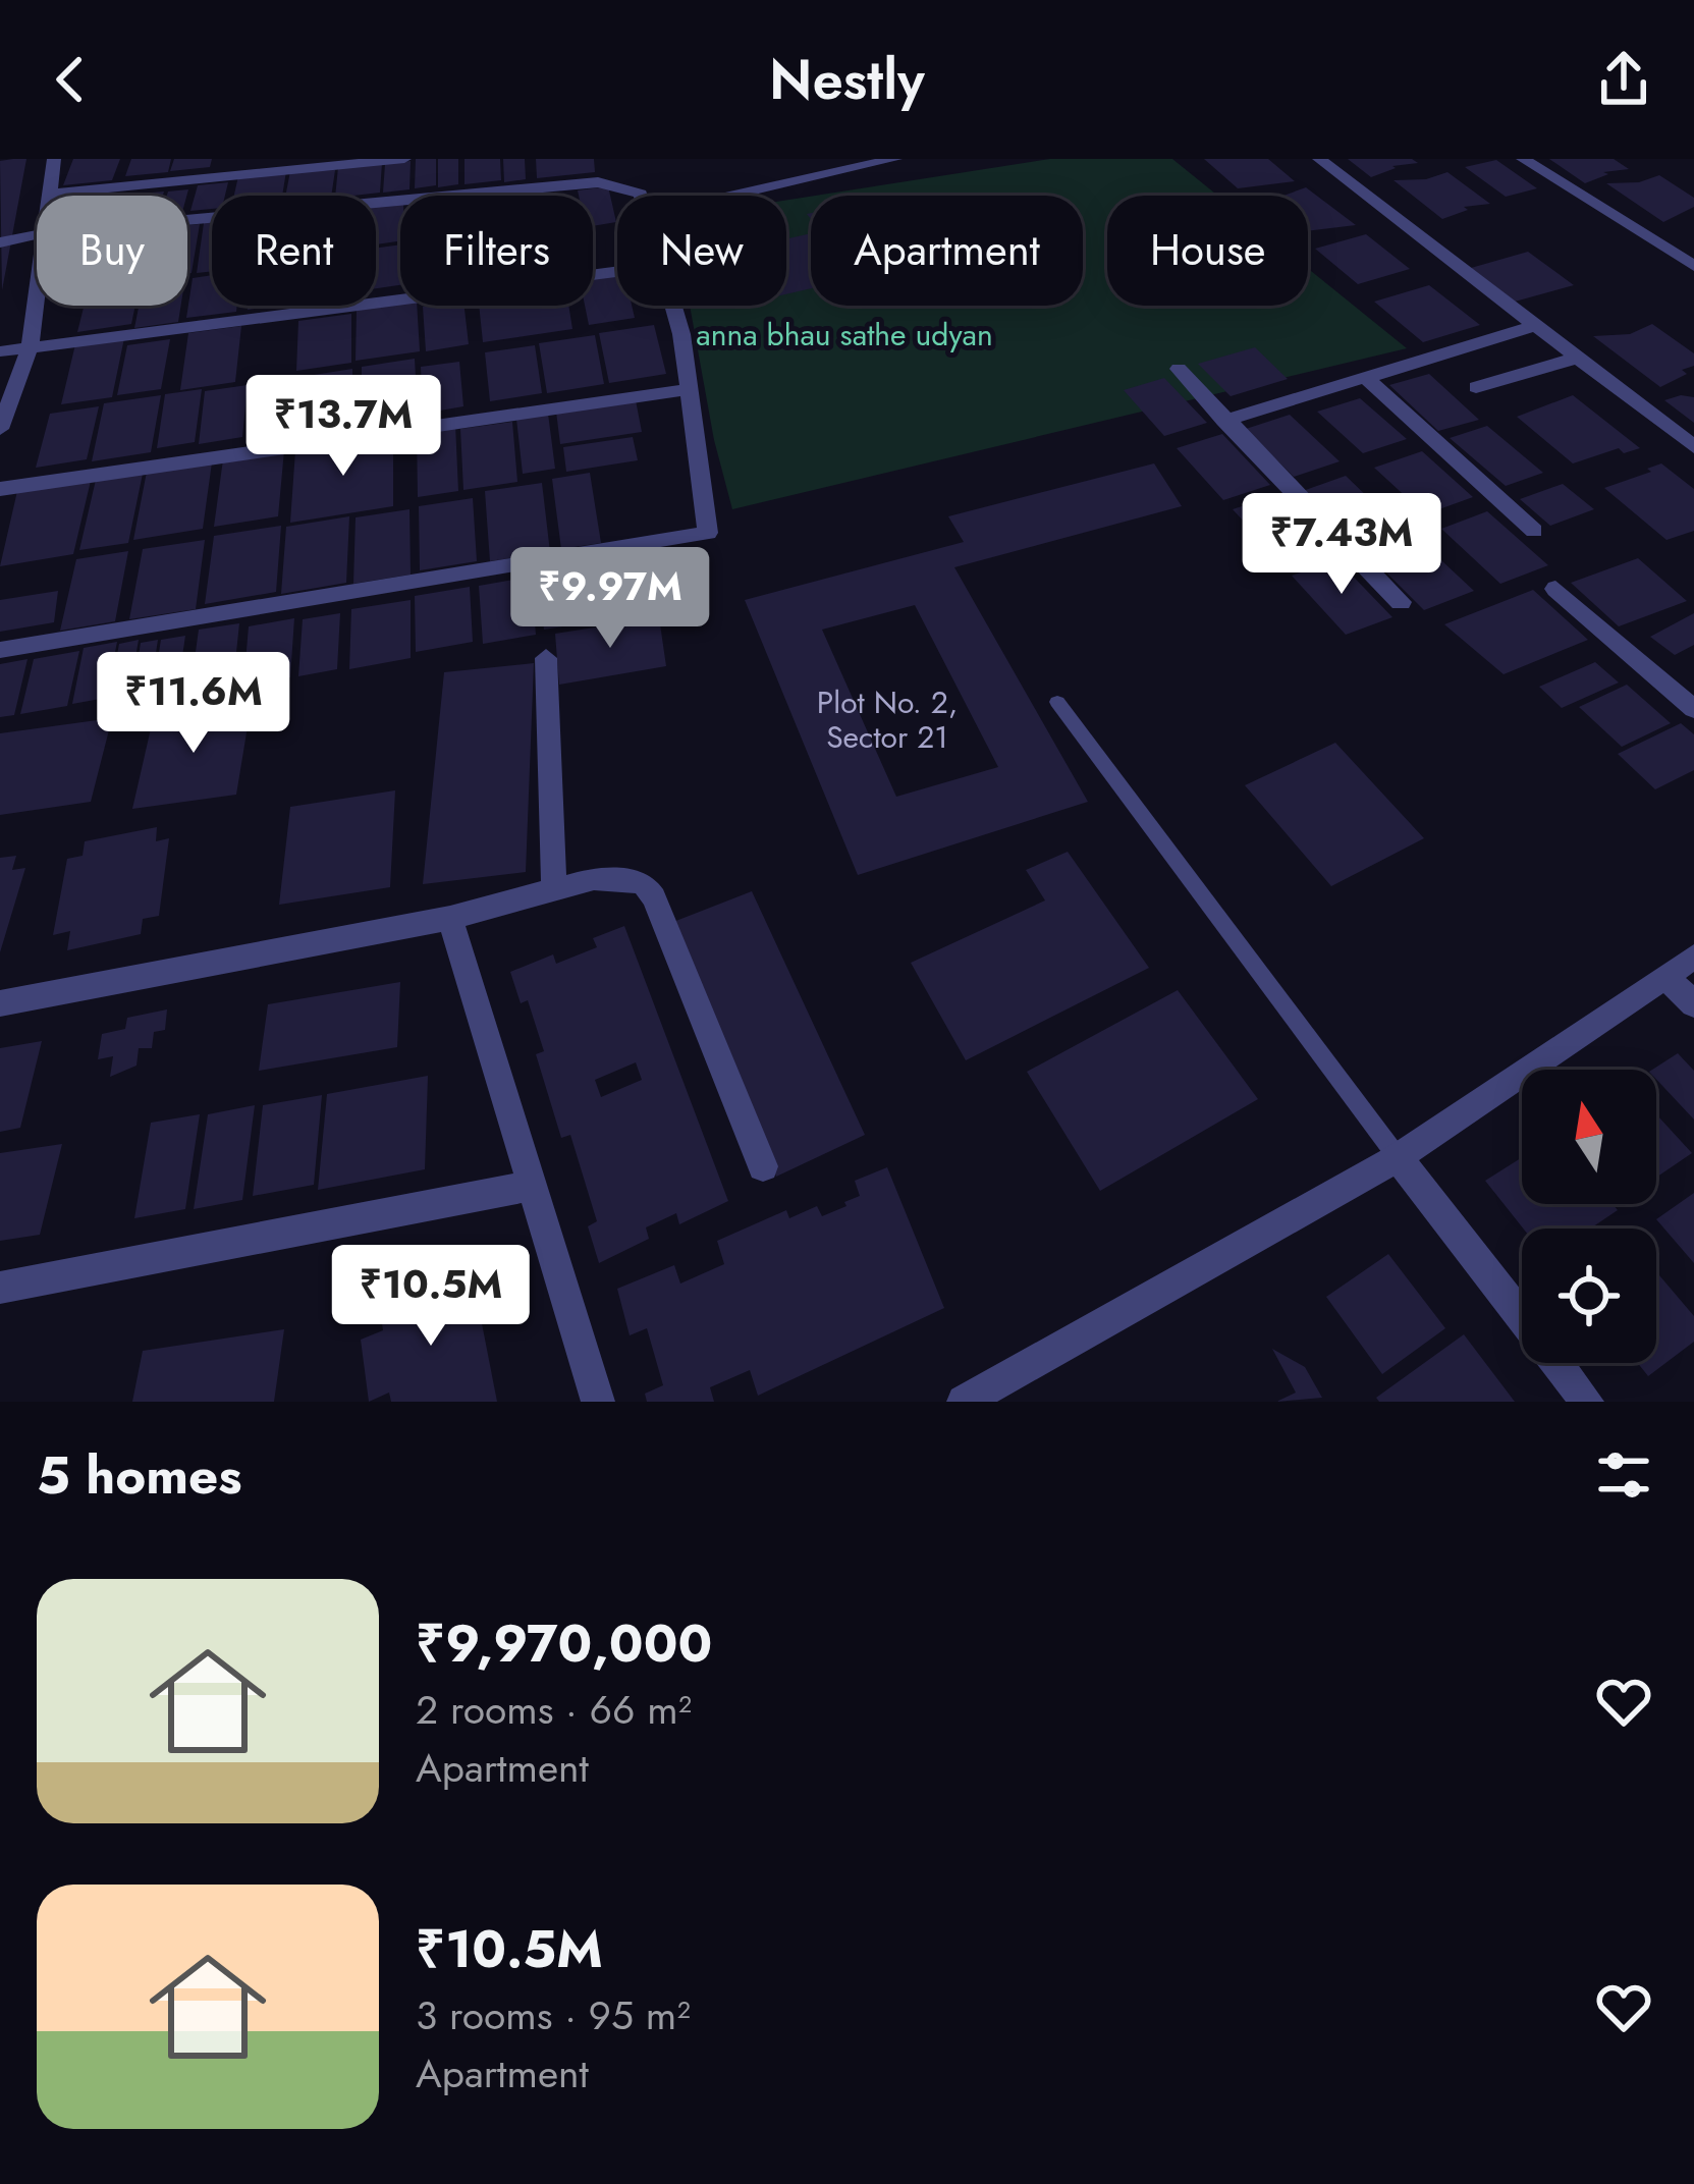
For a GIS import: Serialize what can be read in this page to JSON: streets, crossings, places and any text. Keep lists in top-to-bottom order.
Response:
{
  "parks": ["anna bhau sathe udyan"],
  "house_numbers": ["Plot No. 2, Sector 21"],
  "north": "top",
  "page": {
    "header": "Nestly",
    "chip": [
      "Buy",
      "Rent",
      "Filters",
      "New",
      "Apartment",
      "House"
    ],
    "price": [
      "₹13.7M",
      "₹7.43M",
      "₹9.97M",
      "₹11.6M",
      "₹10.5M"
    ],
    "heading": "5 homes",
    "list": [
      {
        "name": "₹9,970,000",
        "note": "2 rooms · 66 m² · Apartment"
      },
      {
        "name": "₹10.5M",
        "note": "3 rooms · 95 m² · Apartment"
      }
    ]
  }
}
